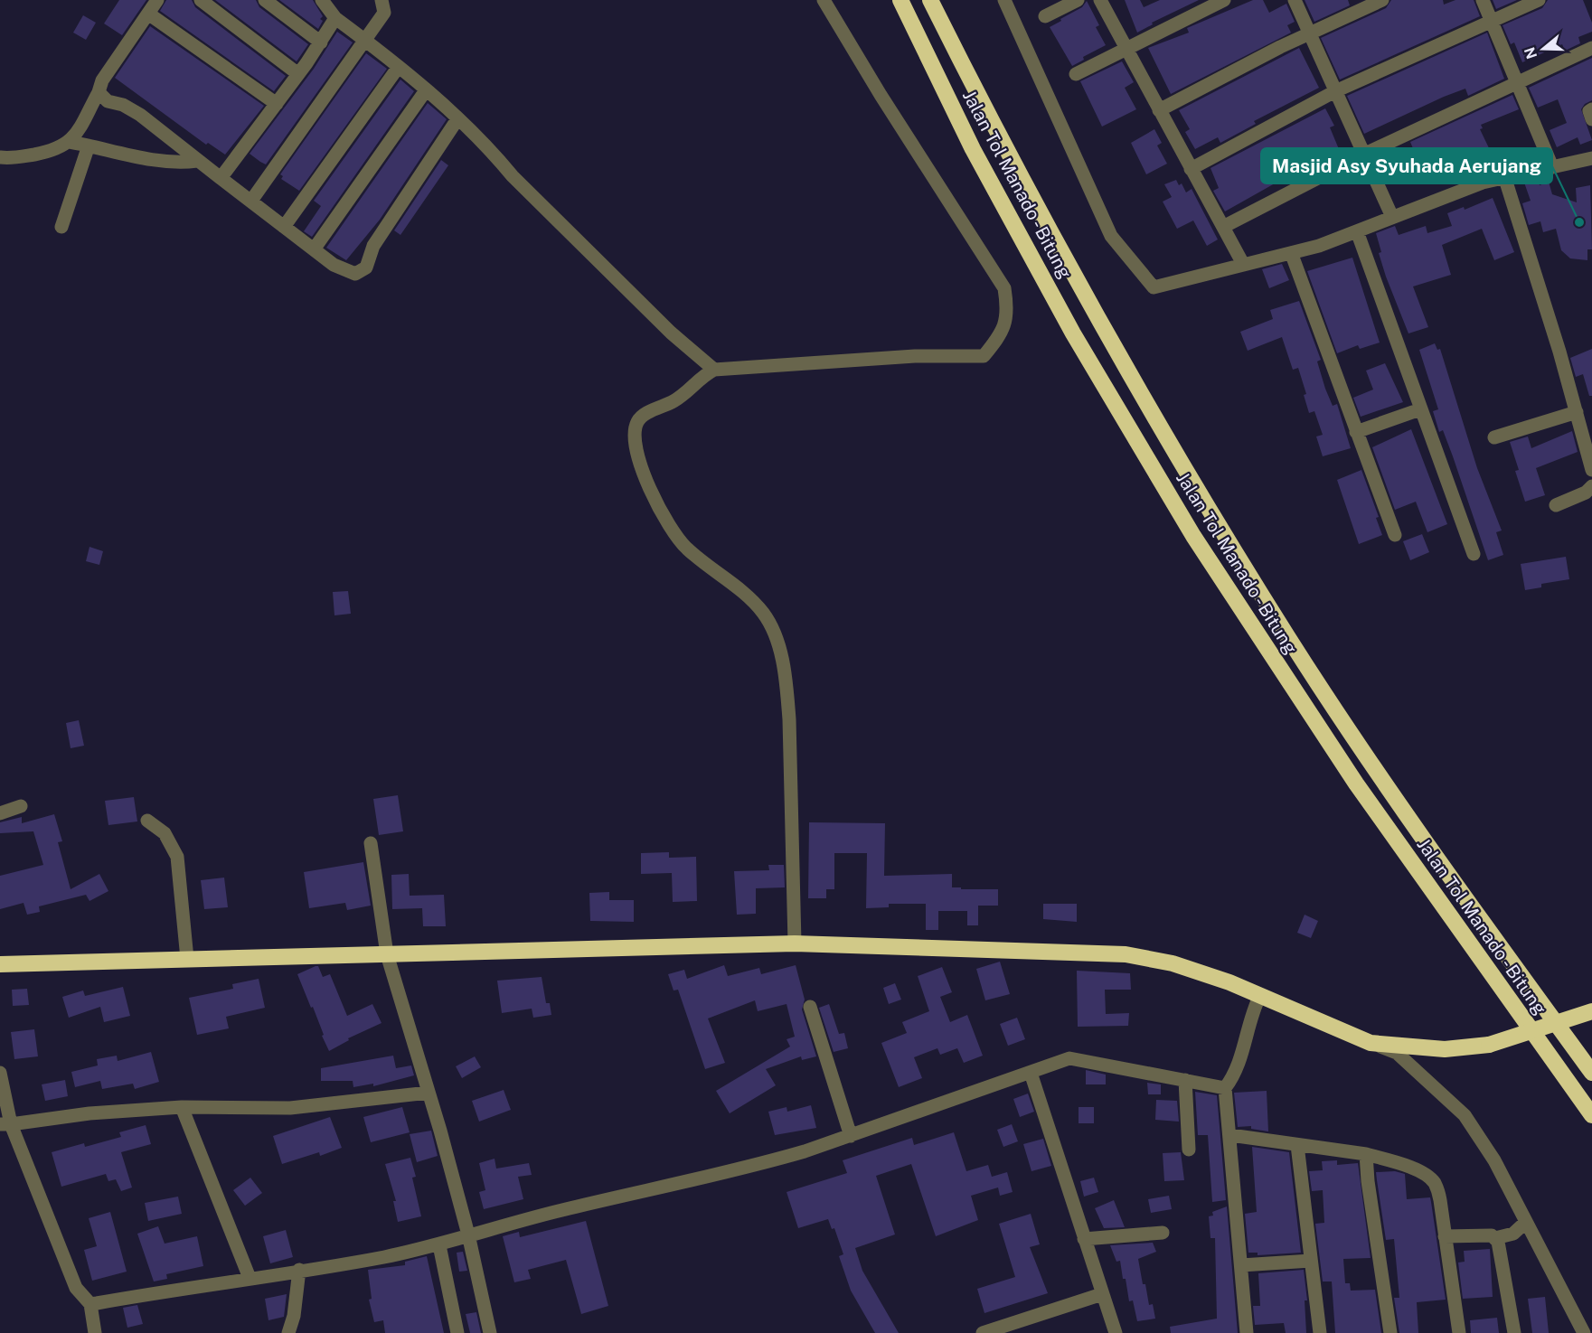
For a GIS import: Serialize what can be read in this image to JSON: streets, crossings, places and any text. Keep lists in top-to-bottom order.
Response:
{
  "streets": {
    "highway": ["Jalan Tol Manado - Bitung"]
  },
  "places": ["Masjid Asy Syuhada Aerujang"],
  "north": "left"
}
